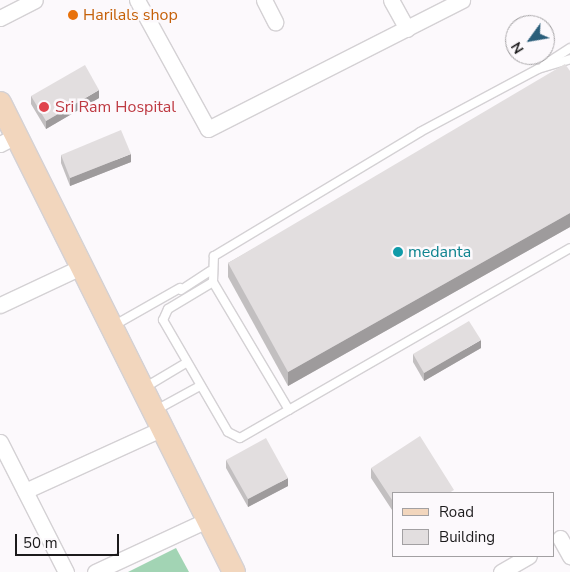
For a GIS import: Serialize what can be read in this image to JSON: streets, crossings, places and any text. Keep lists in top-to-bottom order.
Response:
{
  "places": ["Harilals shop", "Sri Ram Hospital", "medanta"],
  "legend": ["Road", "Building"],
  "scale_bar": "50 m",
  "north": "bottom left"
}
